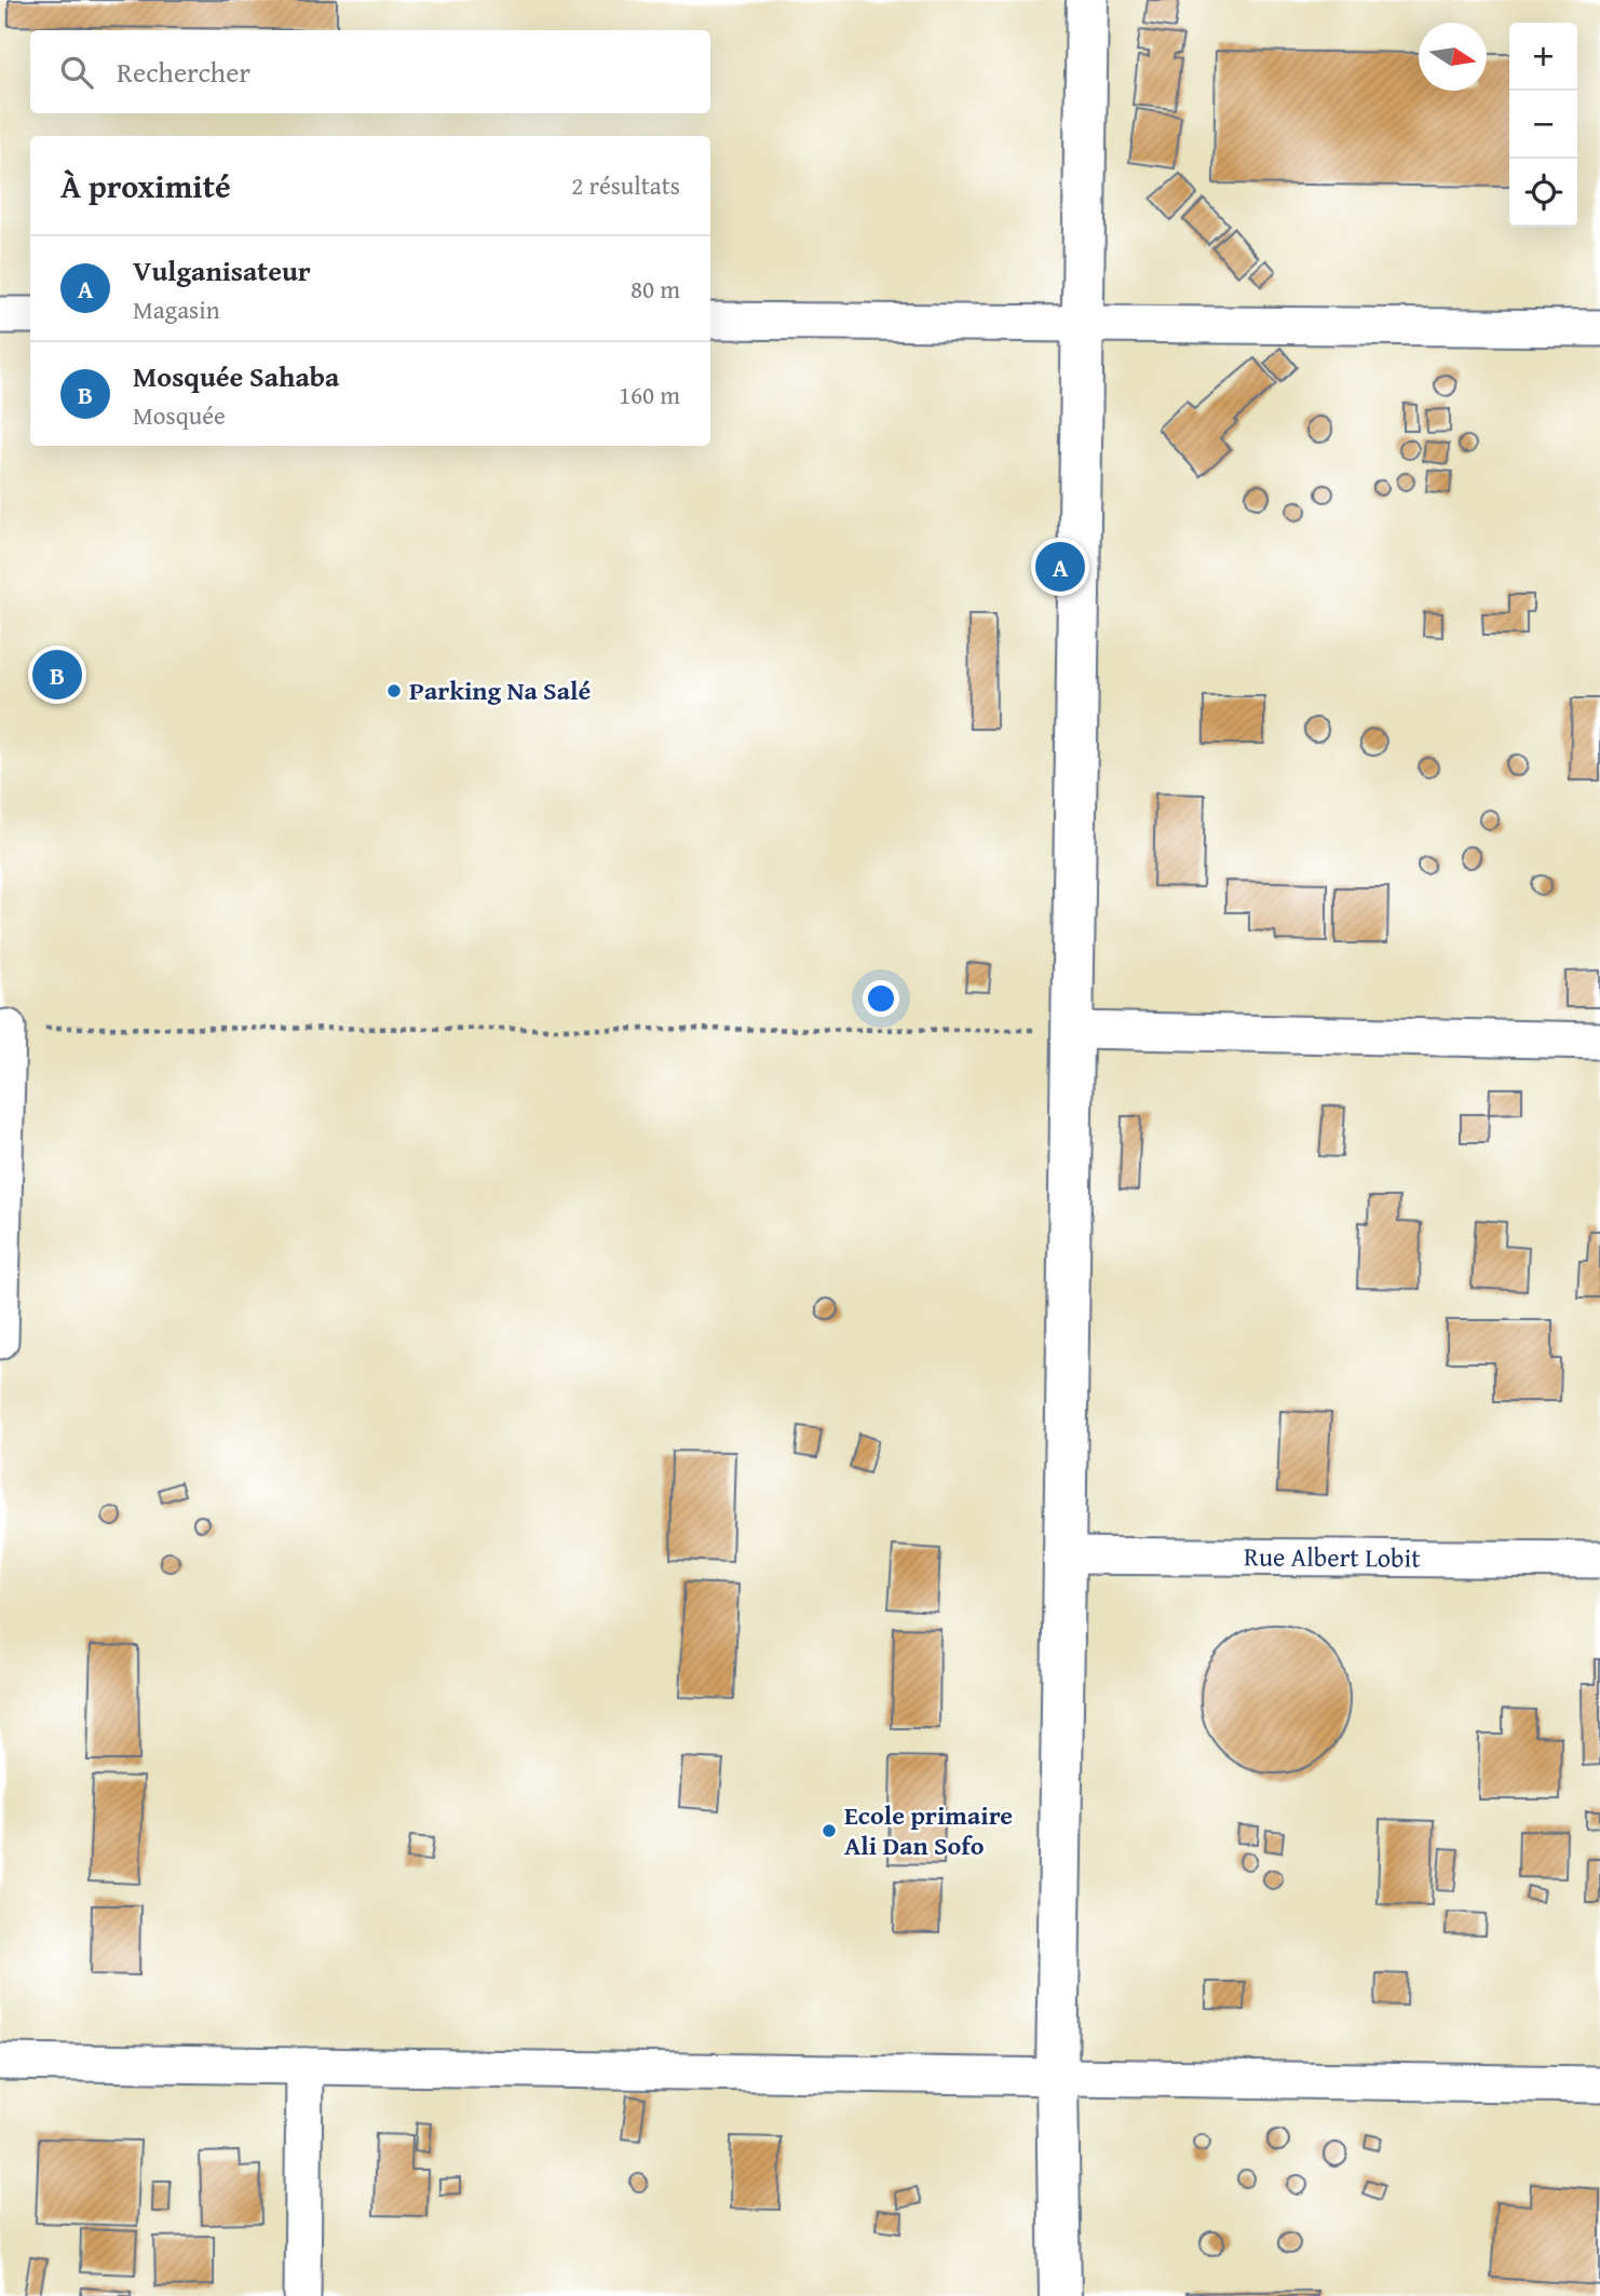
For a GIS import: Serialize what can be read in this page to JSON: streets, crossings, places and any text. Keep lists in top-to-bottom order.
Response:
{
  "streets": {
    "street": ["Rue Albert Lobit"]
  },
  "places": ["Parking Na Salé", "Ecole primaire Ali Dan Sofo"],
  "north": "right",
  "page": {
    "map_buttons": ["+", "−"],
    "search": "Rechercher",
    "heading": ["À proximité", "2 résultats"],
    "list": [
      {
        "mark": "A",
        "name": "Vulganisateur",
        "note": "Magasin",
        "value": "80 m"
      },
      {
        "mark": "B",
        "name": "Mosquée Sahaba",
        "note": "Mosquée",
        "value": "160 m"
      }
    ],
    "pins": ["A", "B"]
  }
}
